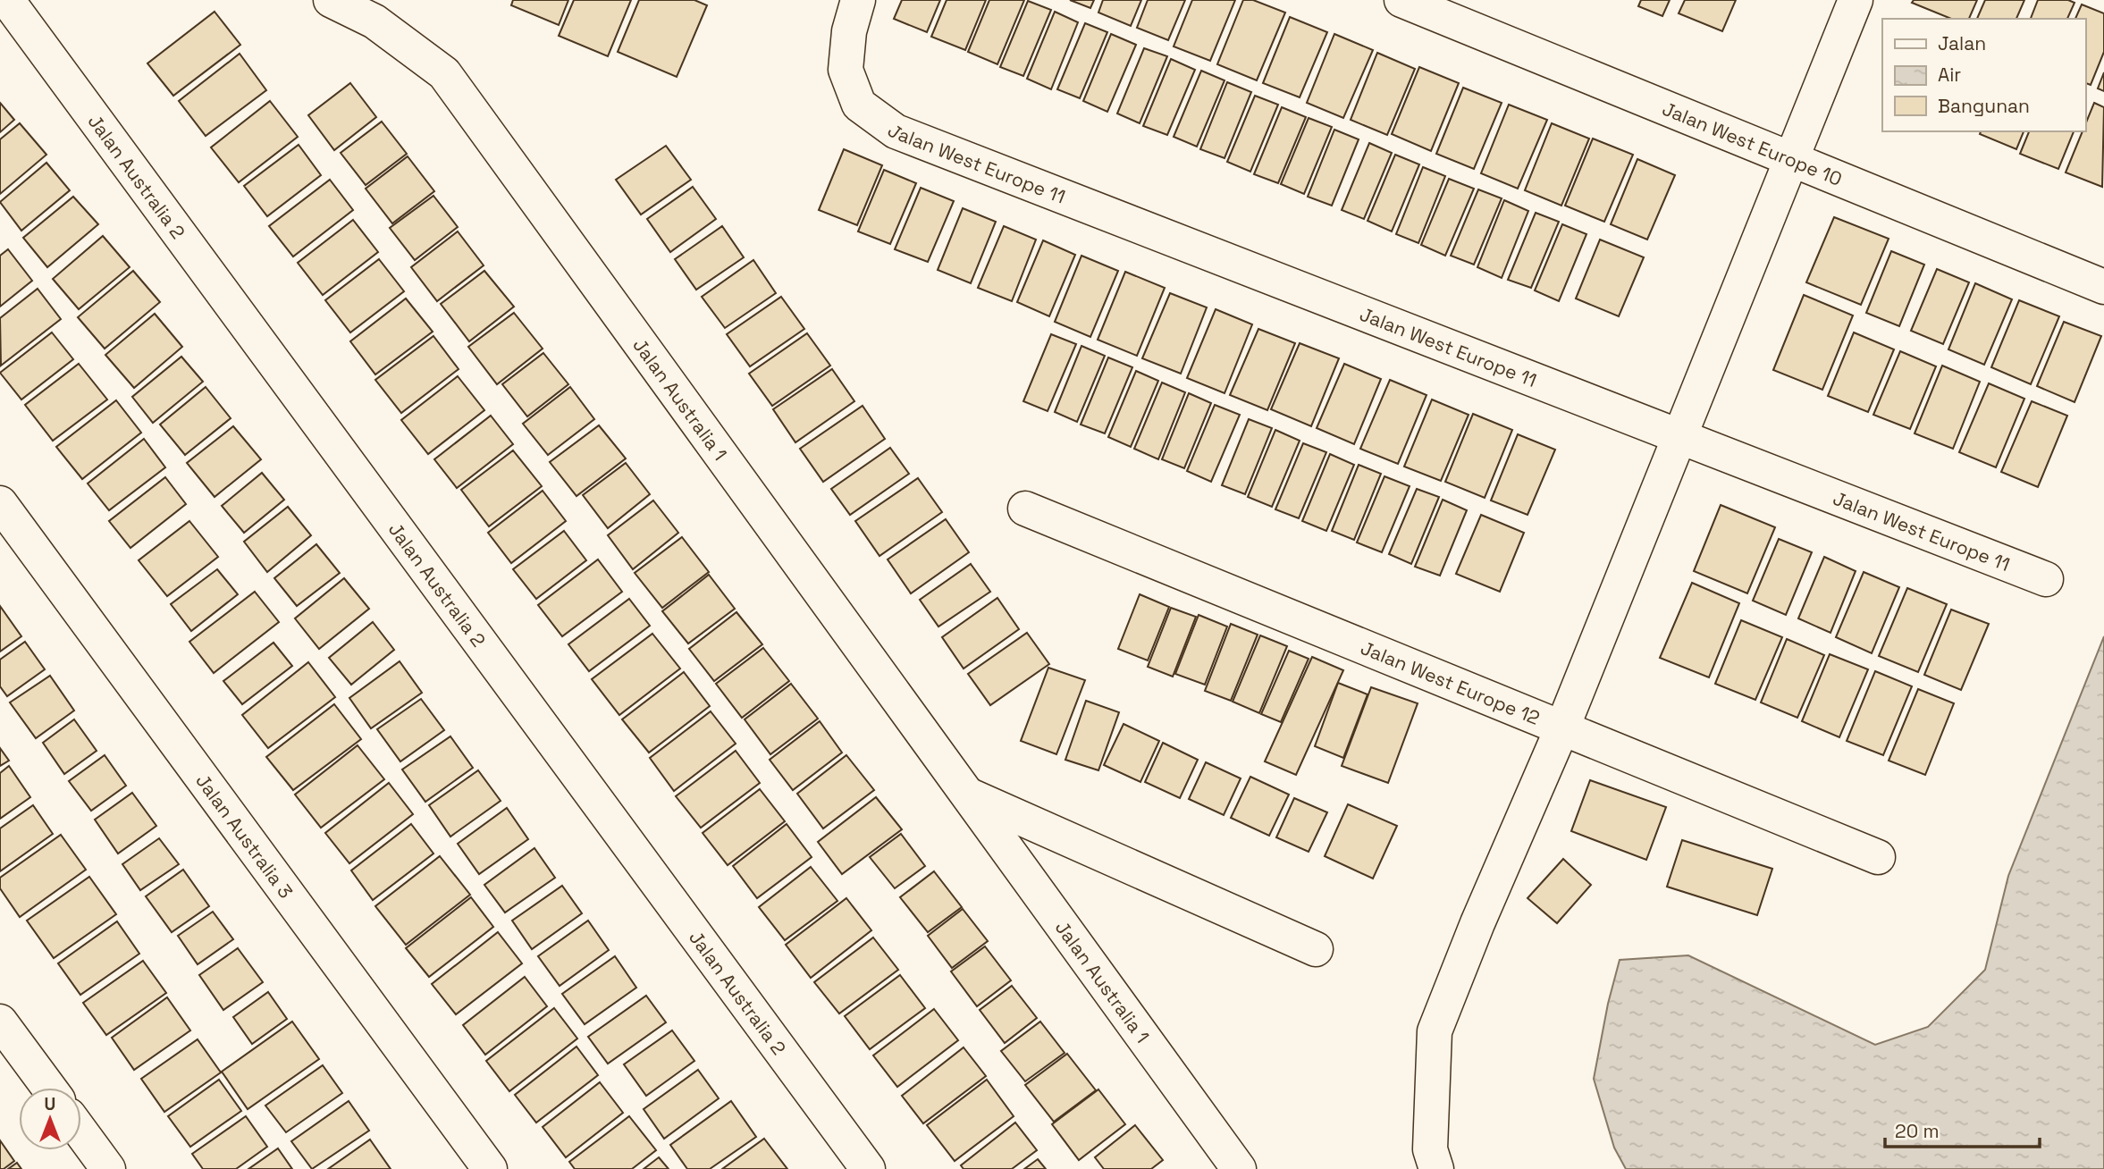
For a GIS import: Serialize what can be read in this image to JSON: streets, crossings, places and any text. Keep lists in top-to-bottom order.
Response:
{
  "streets": {
    "street": [
      "Jalan West Europe 10",
      "Jalan West Europe 11",
      "Jalan Australia 2",
      "Jalan Australia 1",
      "Jalan West Europe 12",
      "Jalan Australia 3"
    ]
  },
  "legend": ["Jalan", "Air", "Bangunan"],
  "scale_bar": "20 m",
  "north": "top"
}
